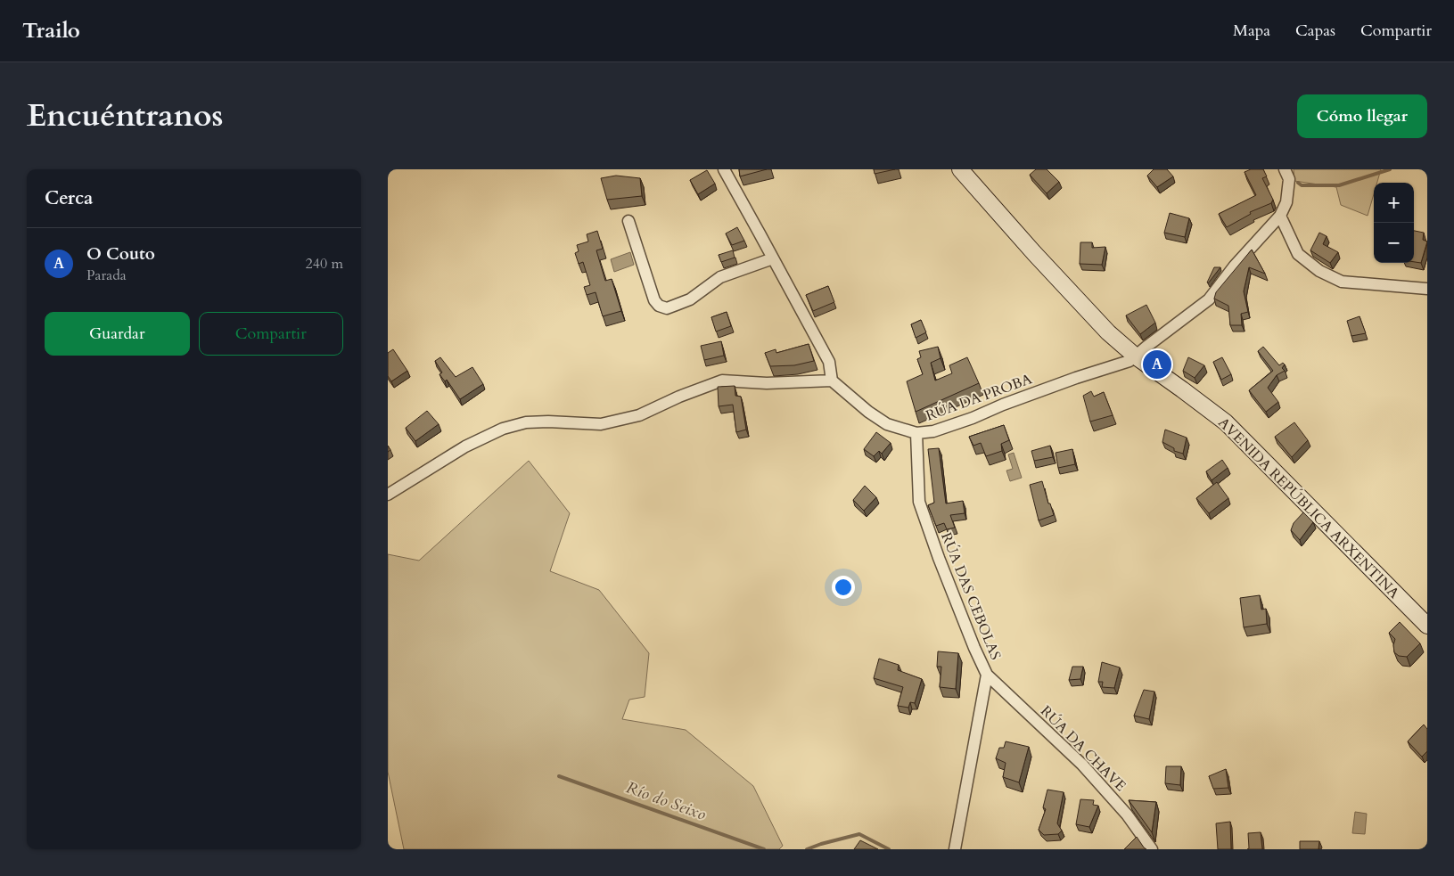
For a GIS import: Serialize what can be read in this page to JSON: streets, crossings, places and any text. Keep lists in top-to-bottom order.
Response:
{
  "streets": {
    "main road": ["AVENIDA REPÚBLICA ARXENTINA"],
    "street": ["RÚA DA PROBA", "RÚA DAS CEBOLAS", "RÚA DA CHAVE"]
  },
  "crossings": [
    ["RÚA DA PROBA", "AVENIDA REPÚBLICA ARXENTINA"],
    ["RÚA DA PROBA", "RÚA DAS CEBOLAS"],
    ["RÚA DAS CEBOLAS", "RÚA DA CHAVE"]
  ],
  "water": ["Río do Seixo"],
  "page": {
    "header": "Trailo",
    "nav": ["Mapa", "Capas", "Compartir"],
    "title": "Encuéntranos",
    "buttons": [
      "Cómo llegar",
      ["Guardar", "Compartir"]
    ],
    "heading": "Cerca",
    "map_buttons": ["+", "−"],
    "list": [
      {
        "mark": "A",
        "name": "O Couto",
        "note": "Parada",
        "value": "240 m"
      }
    ],
    "pins": "A"
  }
}
